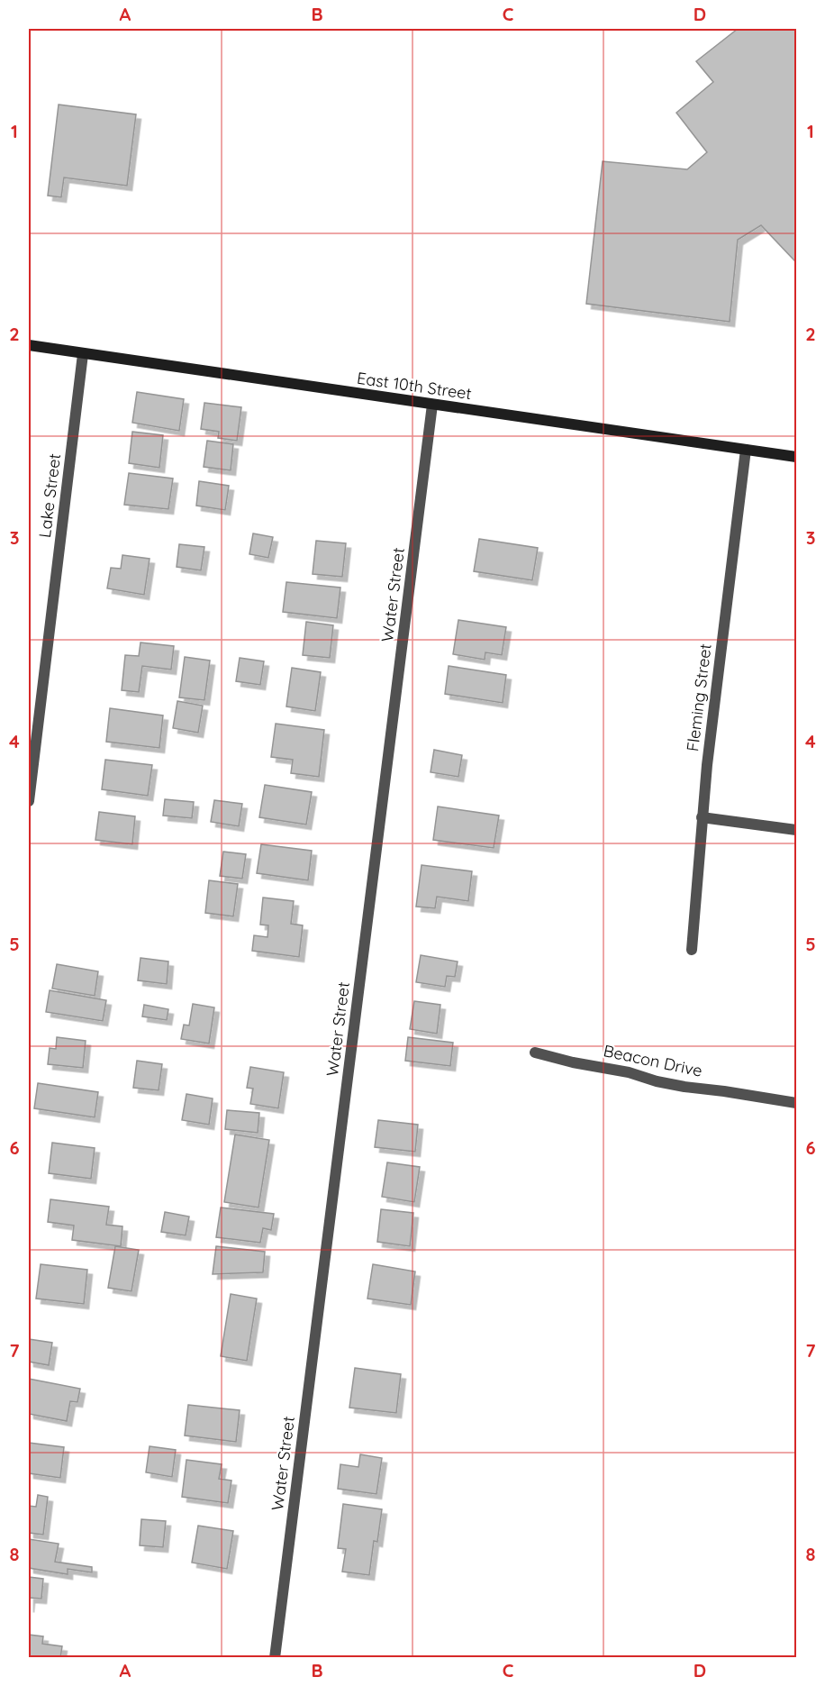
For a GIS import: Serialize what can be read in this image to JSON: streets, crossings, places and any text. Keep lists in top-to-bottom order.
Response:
{
  "streets": {
    "main road": ["East 10th Street"],
    "street": [
      "Lake Street",
      "Water Street",
      "Fleming Street",
      "Beacon Drive"
    ]
  },
  "crossings": [
    ["East 10th Street", "Lake Street"],
    ["East 10th Street", "Water Street"],
    ["East 10th Street", "Fleming Street"]
  ],
  "grid": {
    "columns": [
      "A",
      "B",
      "C",
      "D"
    ],
    "rows": [
      "1",
      "2",
      "3",
      "4",
      "5",
      "6",
      "7",
      "8"
    ]
  }
}
